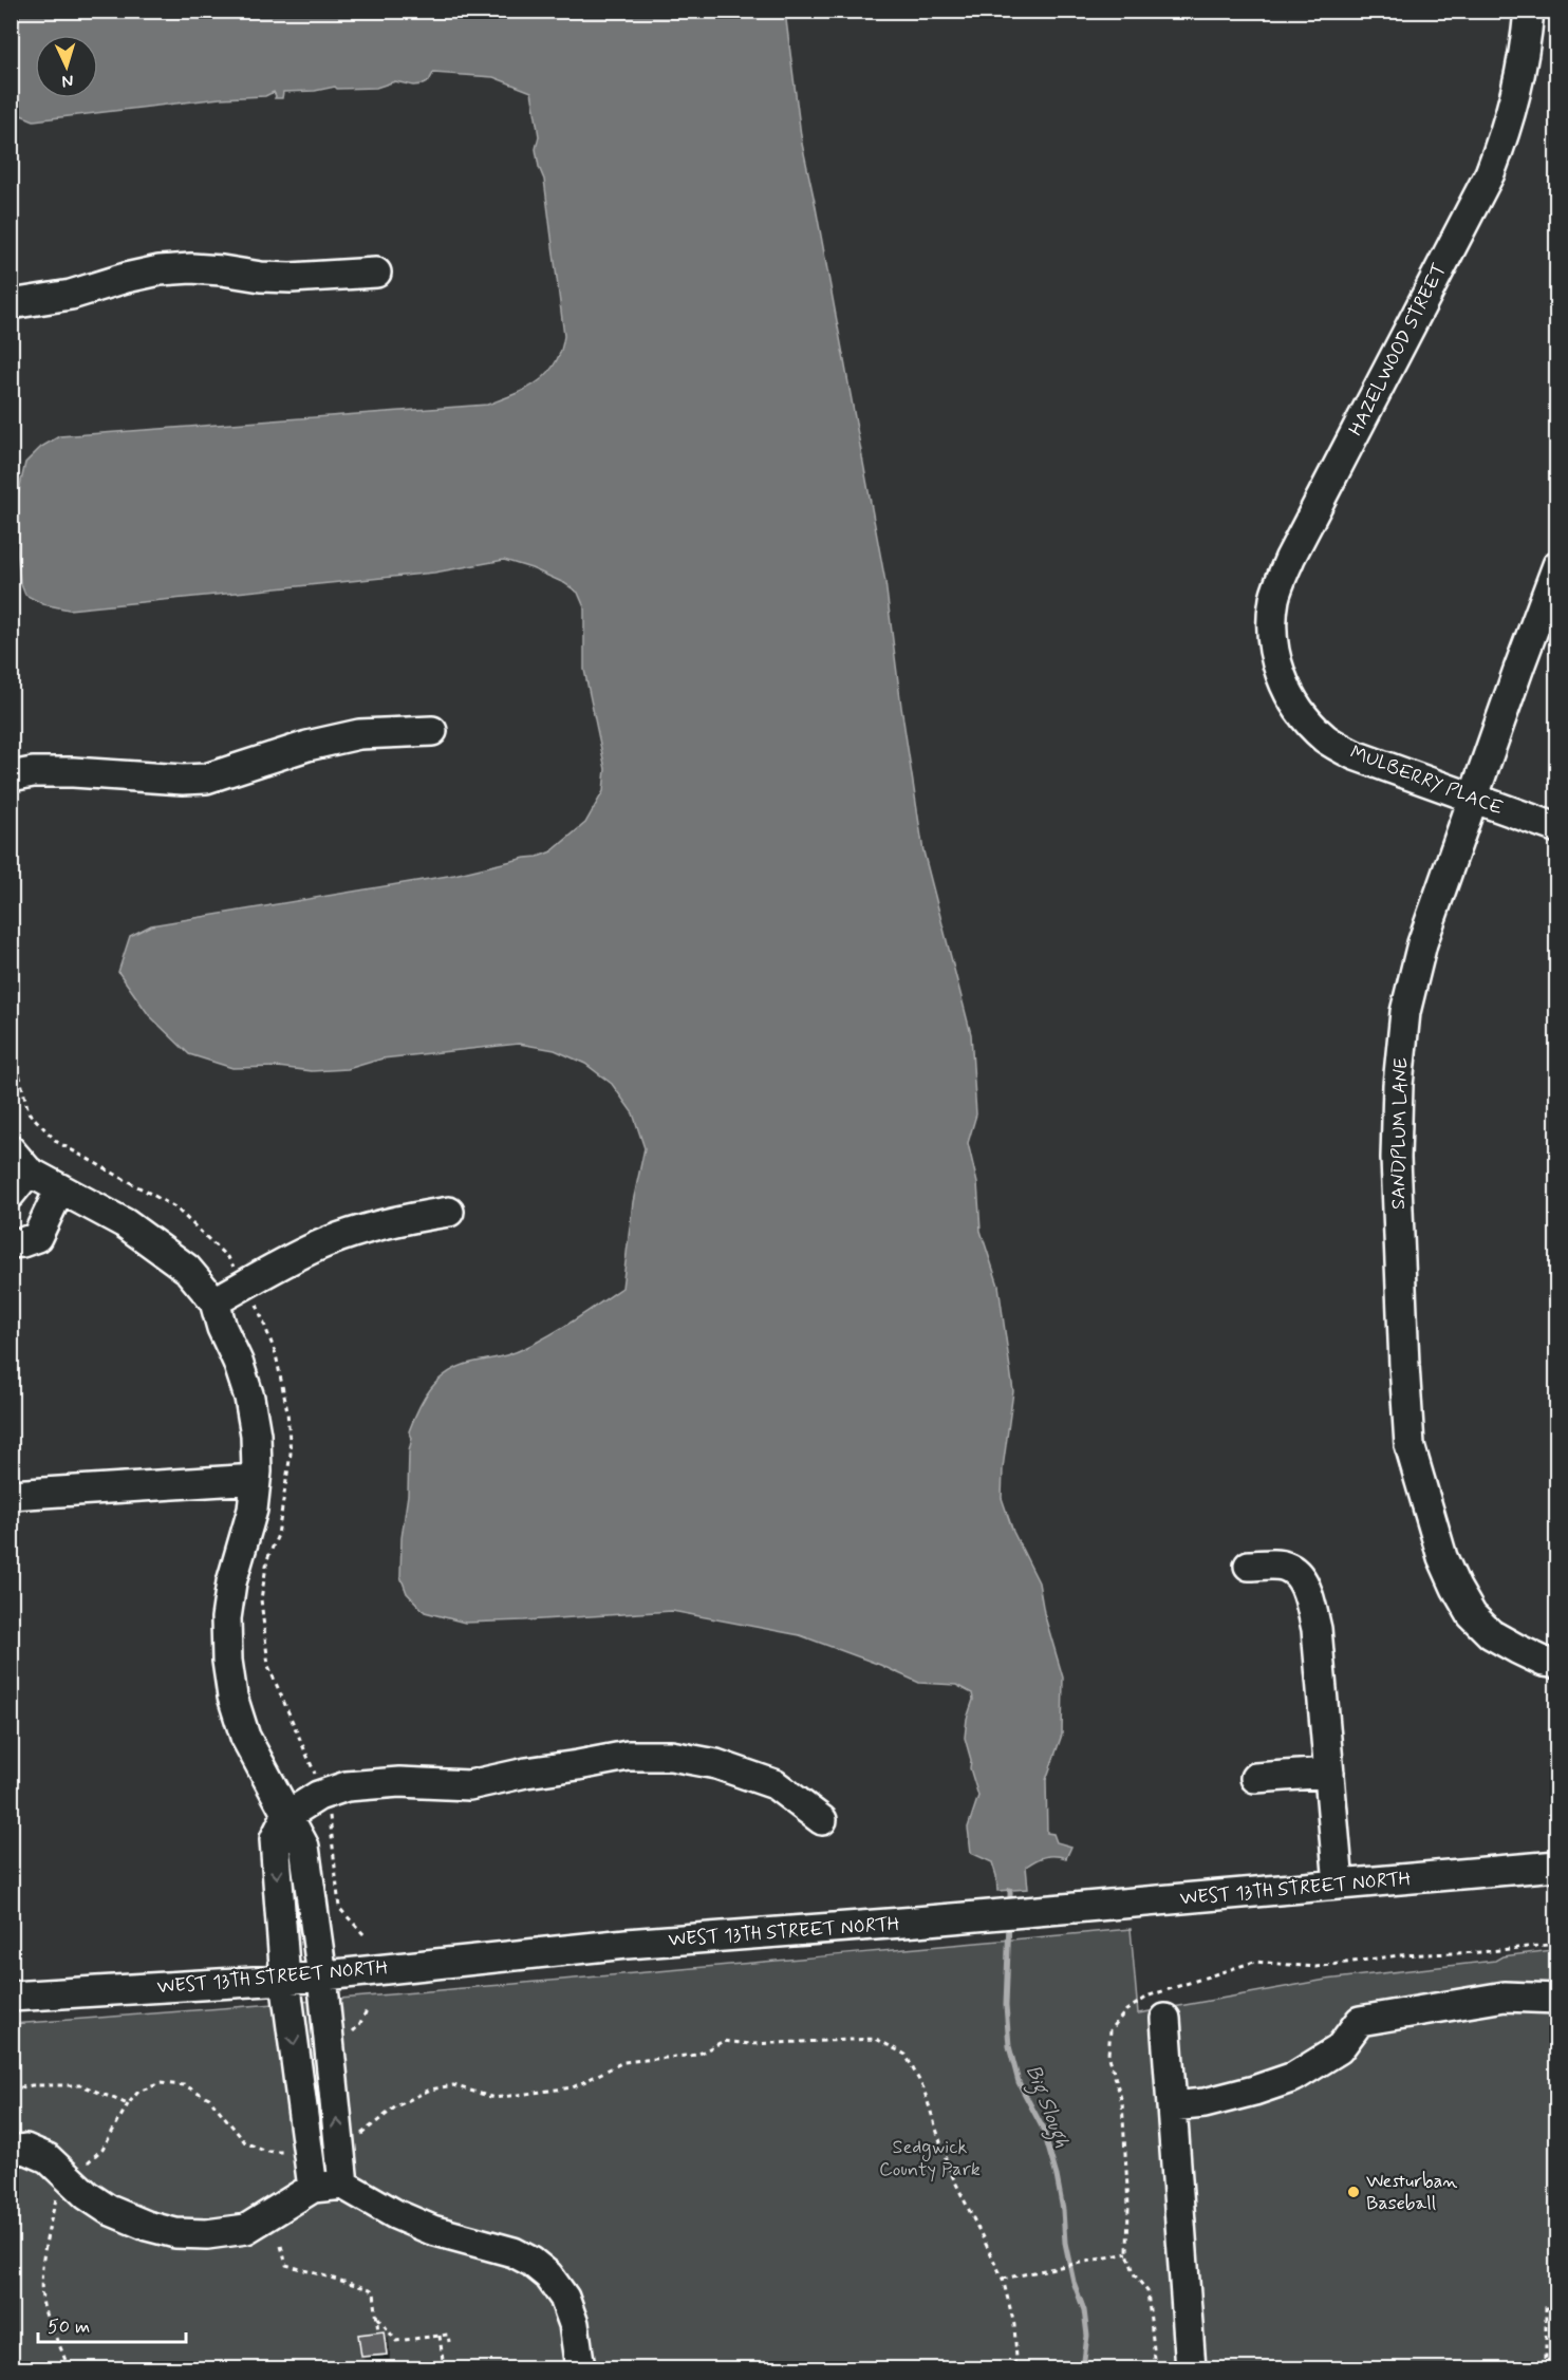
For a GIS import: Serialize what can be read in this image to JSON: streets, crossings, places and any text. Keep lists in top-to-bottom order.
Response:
{
  "streets": {
    "street": [
      "HAZELWOOD STREET",
      "MULBERRY PLACE",
      "SANDPLUM LANE",
      "WEST 13TH STREET NORTH"
    ]
  },
  "crossings": [
    ["HAZELWOOD STREET", "MULBERRY PLACE"],
    ["MULBERRY PLACE", "SANDPLUM LANE"]
  ],
  "water": ["Big Slough"],
  "parks": ["Sedgwick County Park"],
  "places": ["Westurban Baseball"],
  "scale_bar": "50 m",
  "north": "bottom"
}
